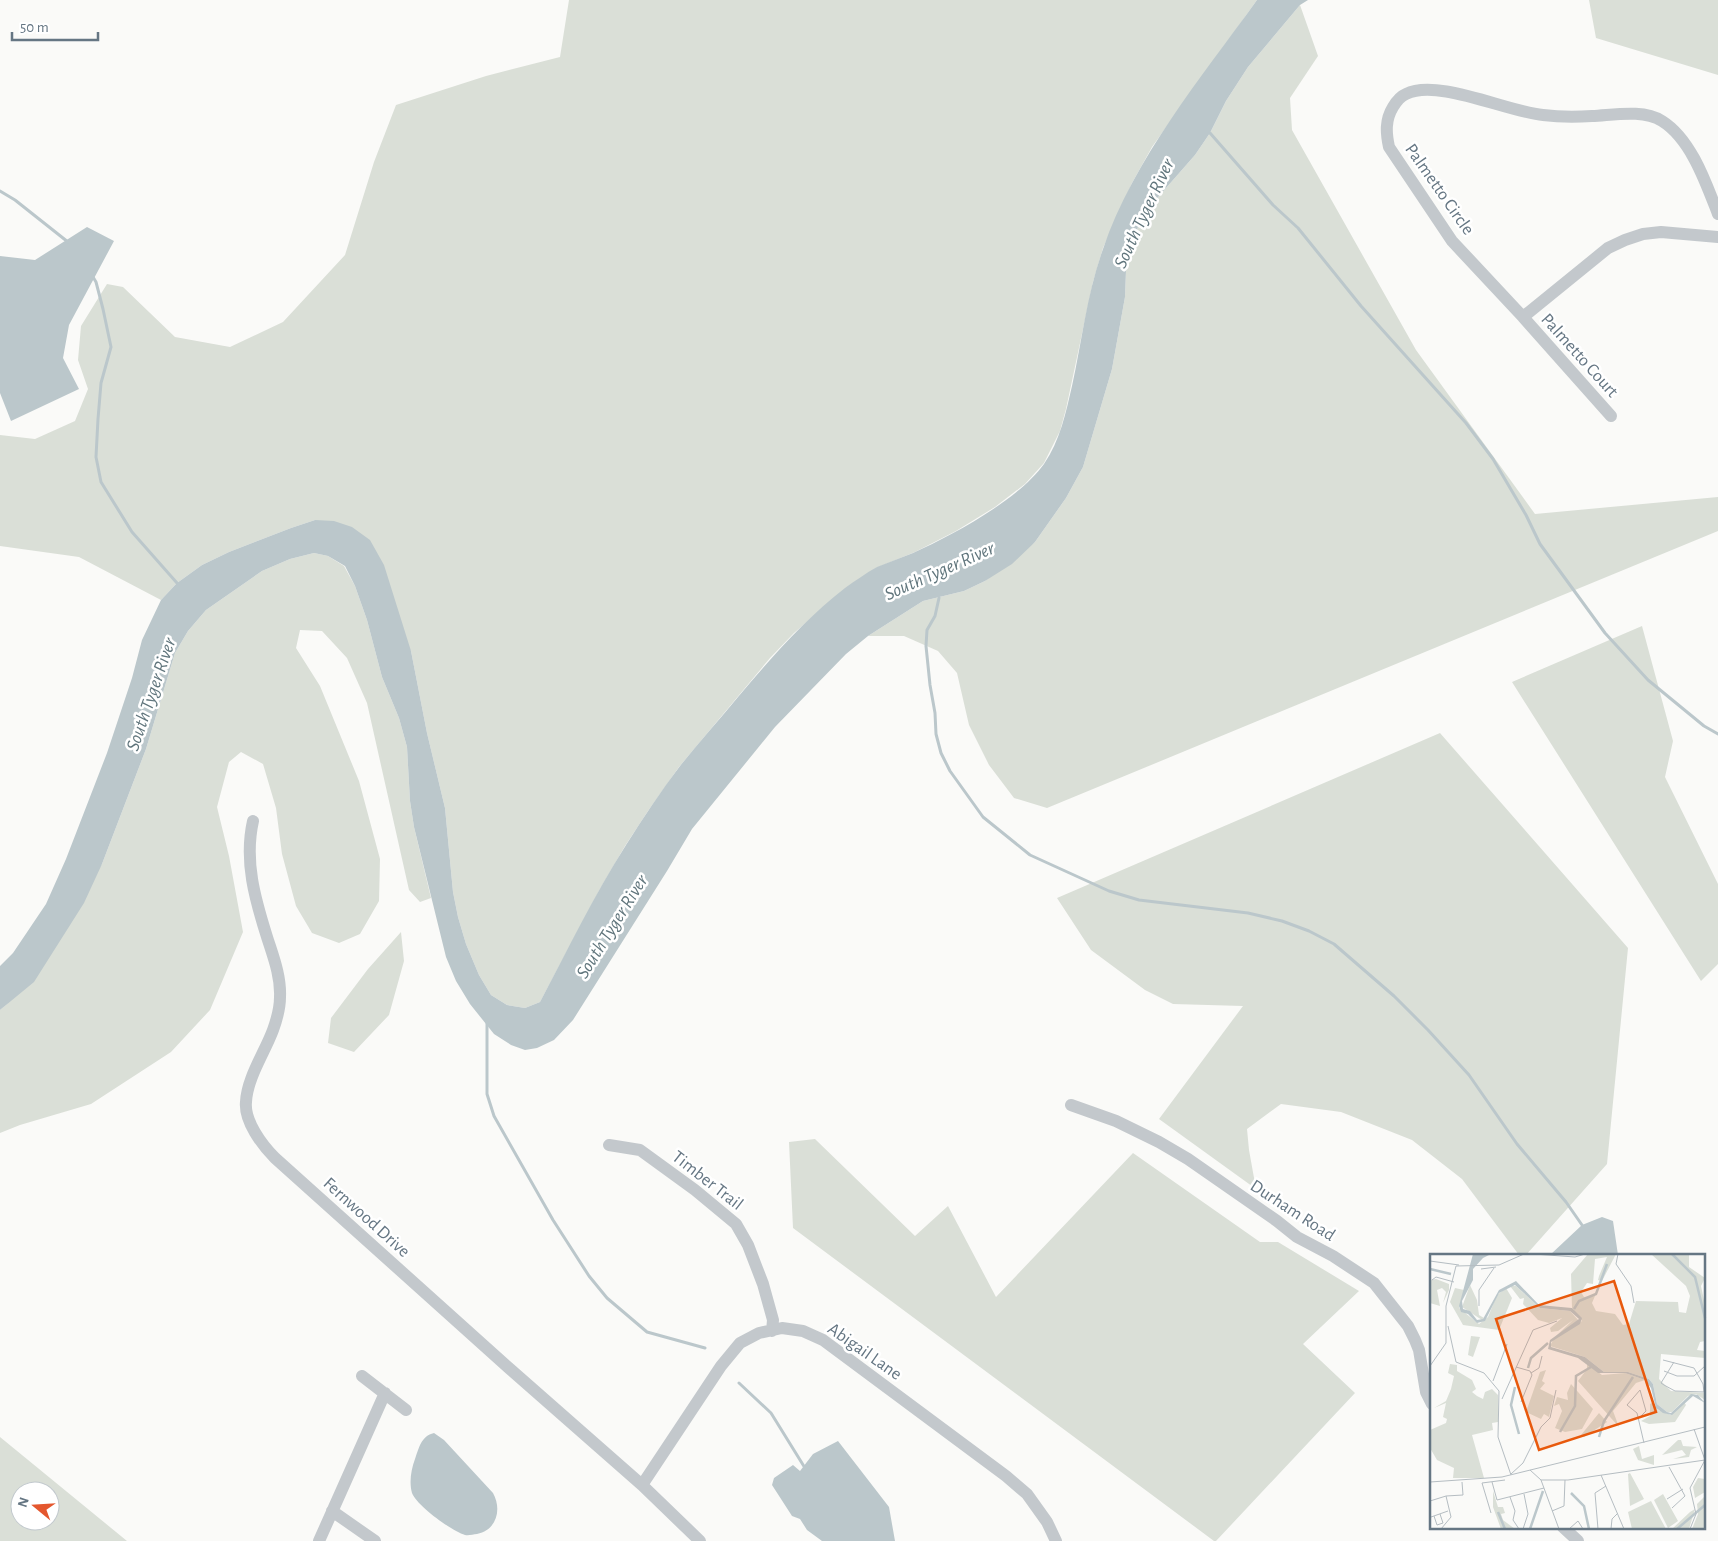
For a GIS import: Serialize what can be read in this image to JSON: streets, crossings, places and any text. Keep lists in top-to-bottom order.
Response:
{
  "streets": {
    "street": [
      "Palmetto Circle",
      "Palmetto Court",
      "Timber Trail",
      "Durham Road",
      "Fernwood Drive",
      "Abigail Lane"
    ]
  },
  "crossings": [
    ["Palmetto Circle", "Palmetto Court"],
    ["Timber Trail", "Abigail Lane"],
    ["Fernwood Drive", "Abigail Lane"]
  ],
  "water": ["South Tyger River"],
  "scale_bar": "50 m",
  "north": "left"
}
